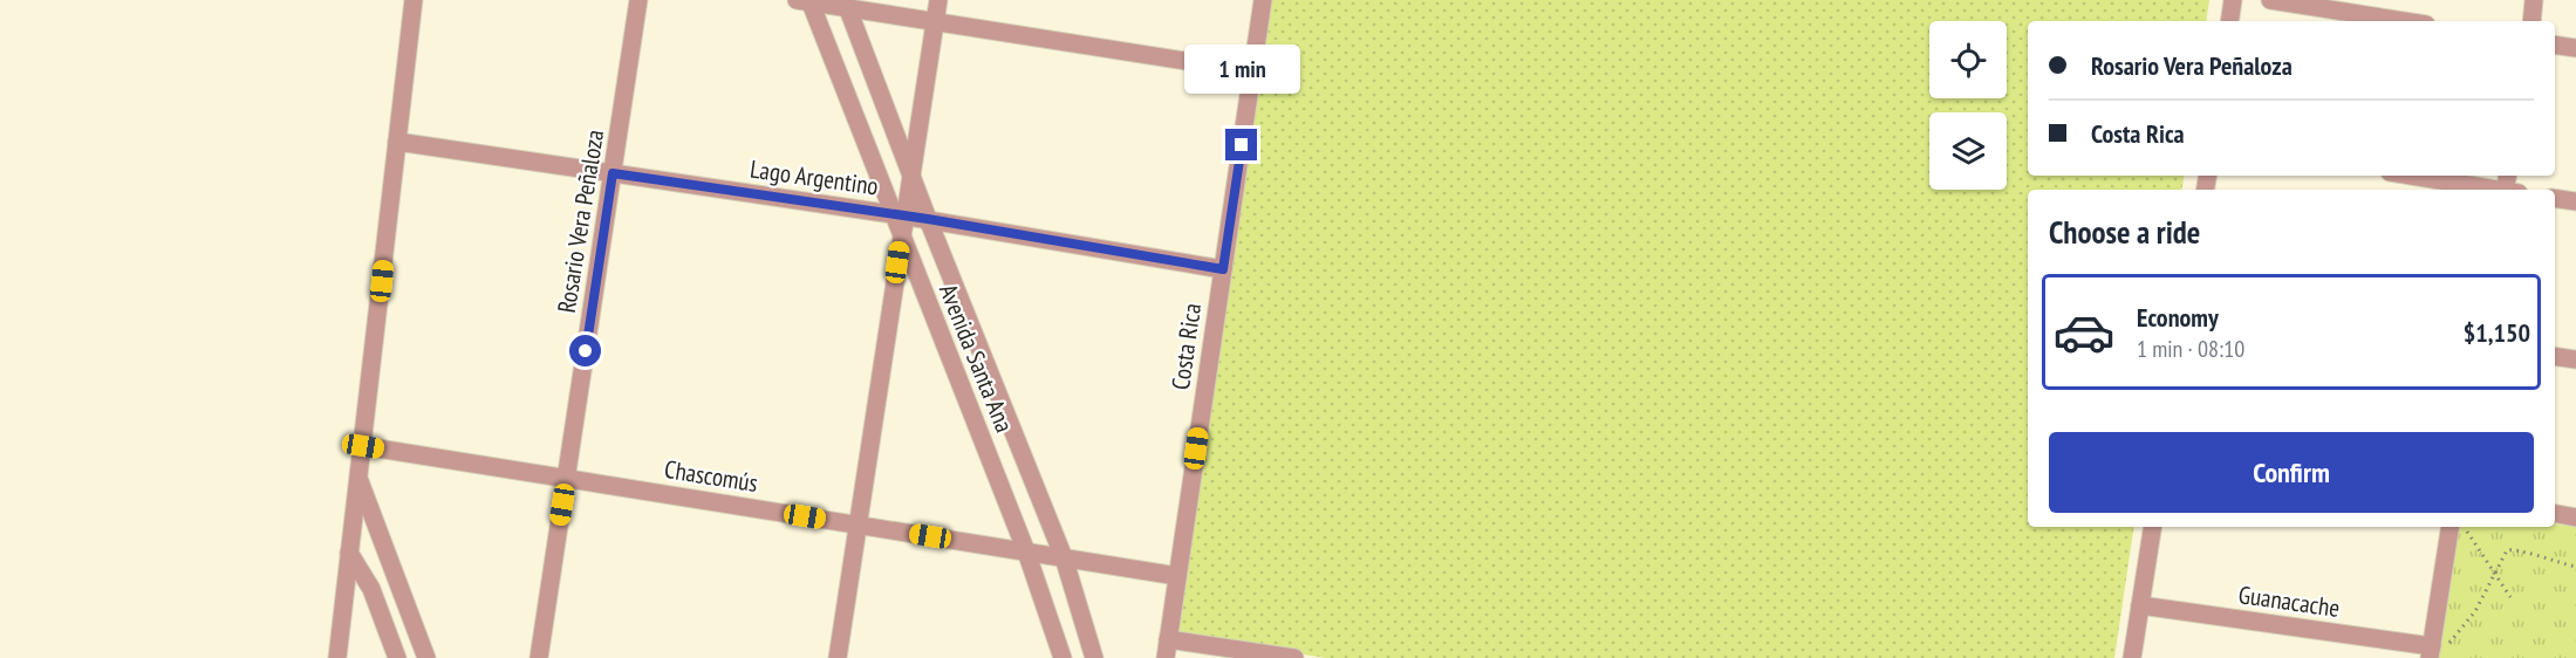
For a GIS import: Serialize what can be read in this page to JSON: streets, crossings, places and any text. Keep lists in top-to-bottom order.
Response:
{
  "streets": {
    "street": [
      "Lago Argentino",
      "Rosario Vera Peñaloza",
      "Costa Rica",
      "Avenida Santa Ana",
      "Chascomús",
      "Guanacache"
    ]
  },
  "crossings": [
    ["Lago Argentino", "Rosario Vera Peñaloza"],
    ["Lago Argentino", "Costa Rica"],
    ["Lago Argentino", "Avenida Santa Ana"],
    ["Rosario Vera Peñaloza", "Chascomús"],
    ["Costa Rica", "Chascomús"],
    ["Avenida Santa Ana", "Chascomús"]
  ],
  "page": {
    "banner": ["Rosario Vera Peñaloza", "Costa Rica"],
    "bubble": "1 min",
    "heading": "Choose a ride",
    "list": [
      {
        "name": "Economy",
        "note": "1 min · 08:10",
        "value": "$1,150"
      }
    ],
    "buttons": "Confirm"
  }
}
